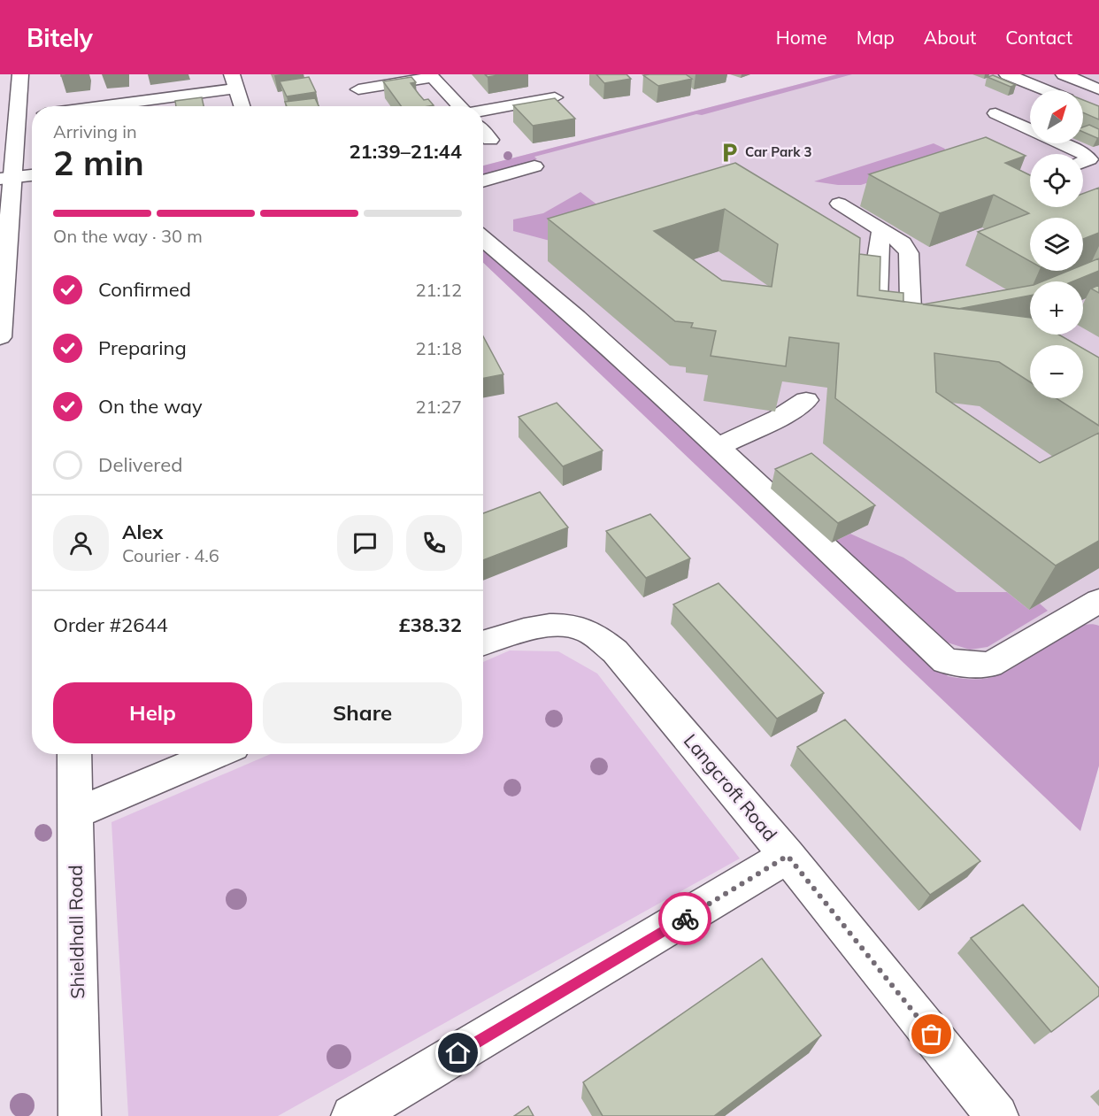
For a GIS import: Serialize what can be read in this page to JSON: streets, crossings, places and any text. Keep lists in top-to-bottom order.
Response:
{
  "streets": {
    "street": ["Langcroft Road", "Shieldhall Road"]
  },
  "places": {
    "parking": ["Car Park 3"]
  },
  "north": "top right",
  "page": {
    "header": "Bitely",
    "nav": [
      "Home",
      "Map",
      "About",
      "Contact"
    ],
    "map_buttons": ["+", "−"],
    "heading": ["2 min", "Arriving in", "21:39–21:44"],
    "panel": [
      "Alex",
      "Courier · 4.6",
      "Order #2644",
      "£38.32"
    ],
    "bar": "On the way · 30 m",
    "list": [
      ["Confirmed", "21:12"],
      ["Preparing", "21:18"],
      ["On the way", "21:27"],
      "Delivered"
    ],
    "buttons": ["Help", "Share"]
  }
}
